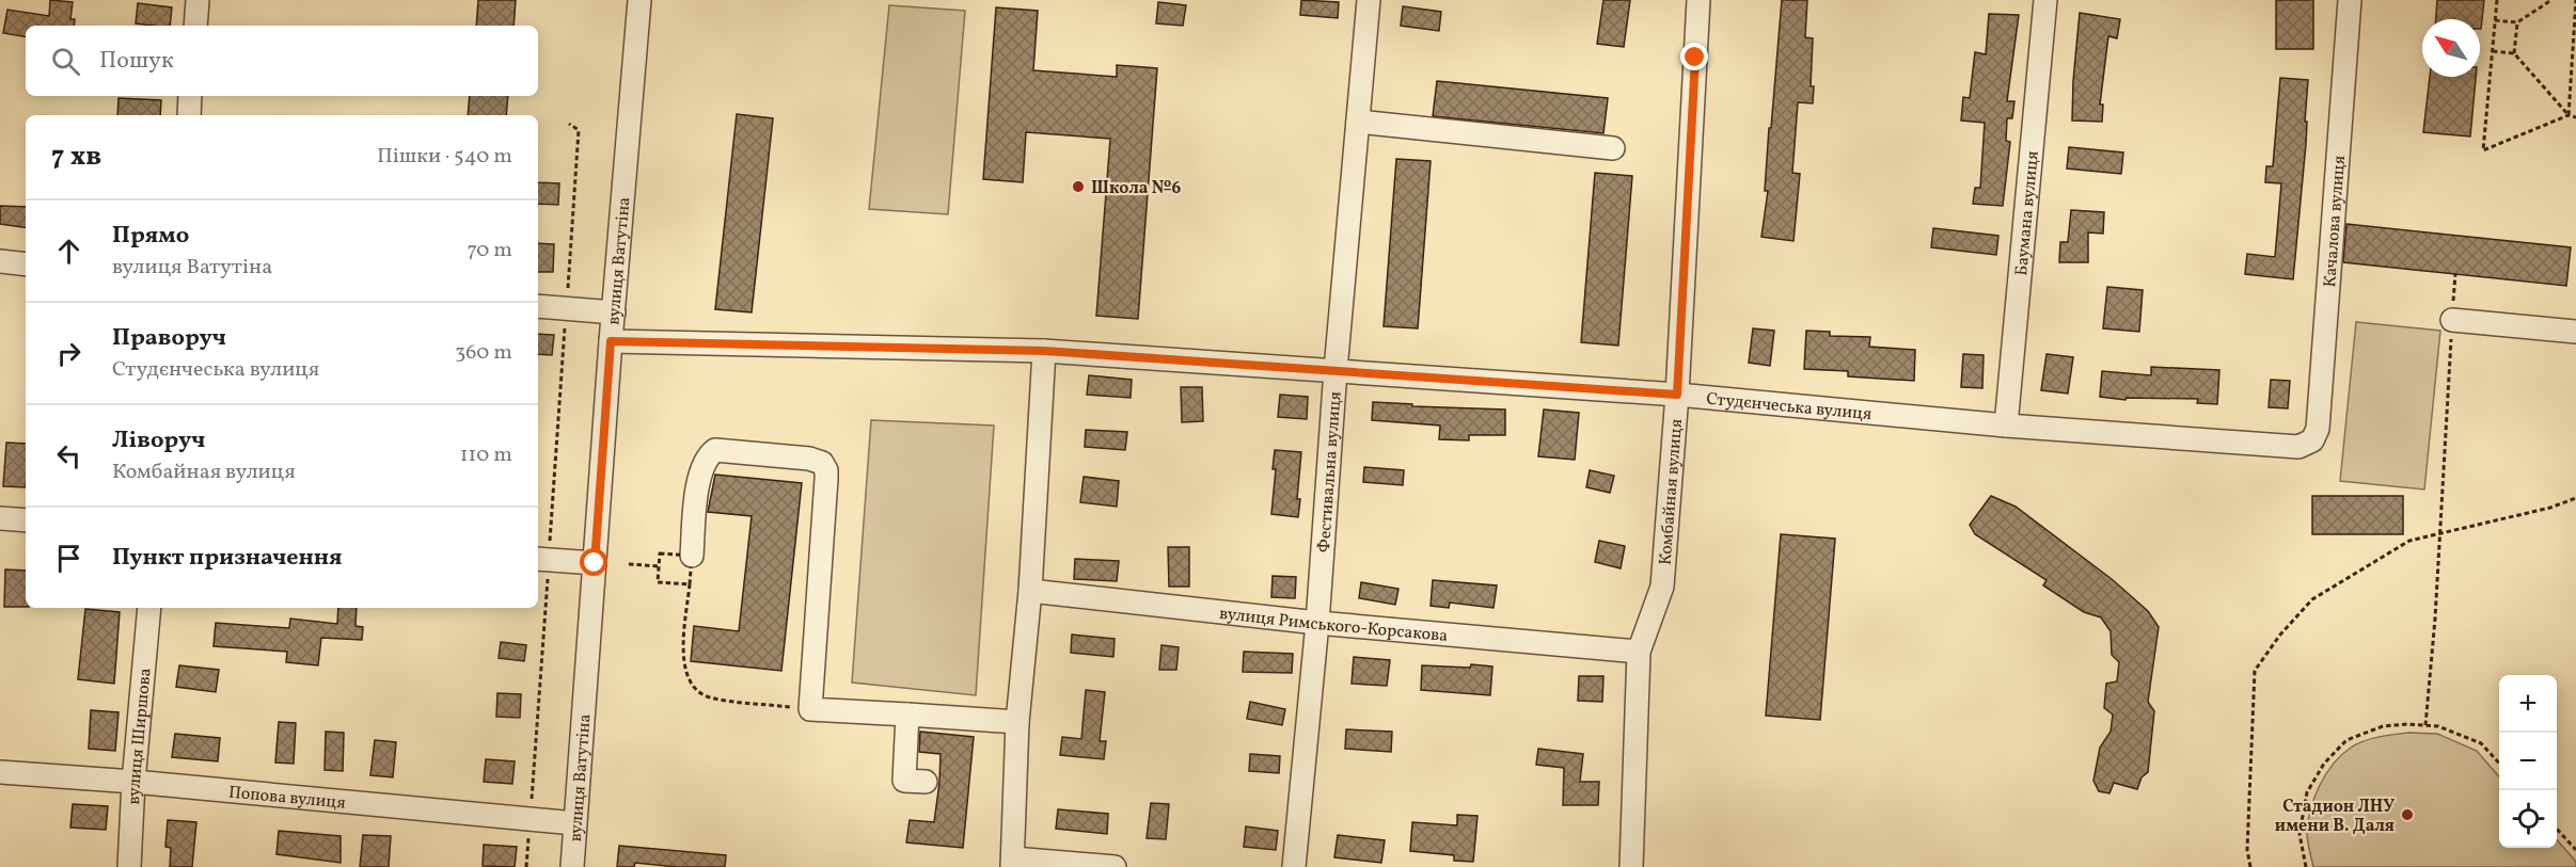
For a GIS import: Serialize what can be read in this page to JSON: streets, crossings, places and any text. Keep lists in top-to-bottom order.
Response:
{
  "streets": {
    "street": [
      "Баумана вулиця",
      "Качалова вулиця",
      "вулиця Ватутіна",
      "Студєнчеська вулиця",
      "Фестивальна вулиця",
      "Комбайная вулиця",
      "вулиця Римського-Корсакова",
      "вулиця Ширшова",
      "Попова вулиця"
    ]
  },
  "crossings": [
    ["Баумана вулиця", "Студєнчеська вулиця"],
    ["Качалова вулиця", "Студєнчеська вулиця"],
    ["вулиця Ватутіна", "Студєнчеська вулиця"],
    ["вулиця Ватутіна", "Попова вулиця"],
    ["Студєнчеська вулиця", "Фестивальна вулиця"],
    ["Студєнчеська вулиця", "Комбайная вулиця"],
    ["Фестивальна вулиця", "вулиця Римського-Корсакова"],
    ["Комбайная вулиця", "вулиця Римського-Корсакова"],
    ["вулиця Ширшова", "Попова вулиця"]
  ],
  "places": ["Школа №6", "Стадион ЛНУ имени В. Даля"],
  "north": "top left",
  "page": {
    "search": "Пошук",
    "heading": ["7 хв", "Пішки · 540 m"],
    "list": [
      ["Прямо", "вулиця Ватутіна", "70 m"],
      ["Праворуч", "Студєнчеська вулиця", "360 m"],
      ["Ліворуч", "Комбайная вулиця", "110 m"],
      "Пункт призначення"
    ],
    "map_buttons": ["+", "−"]
  }
}
